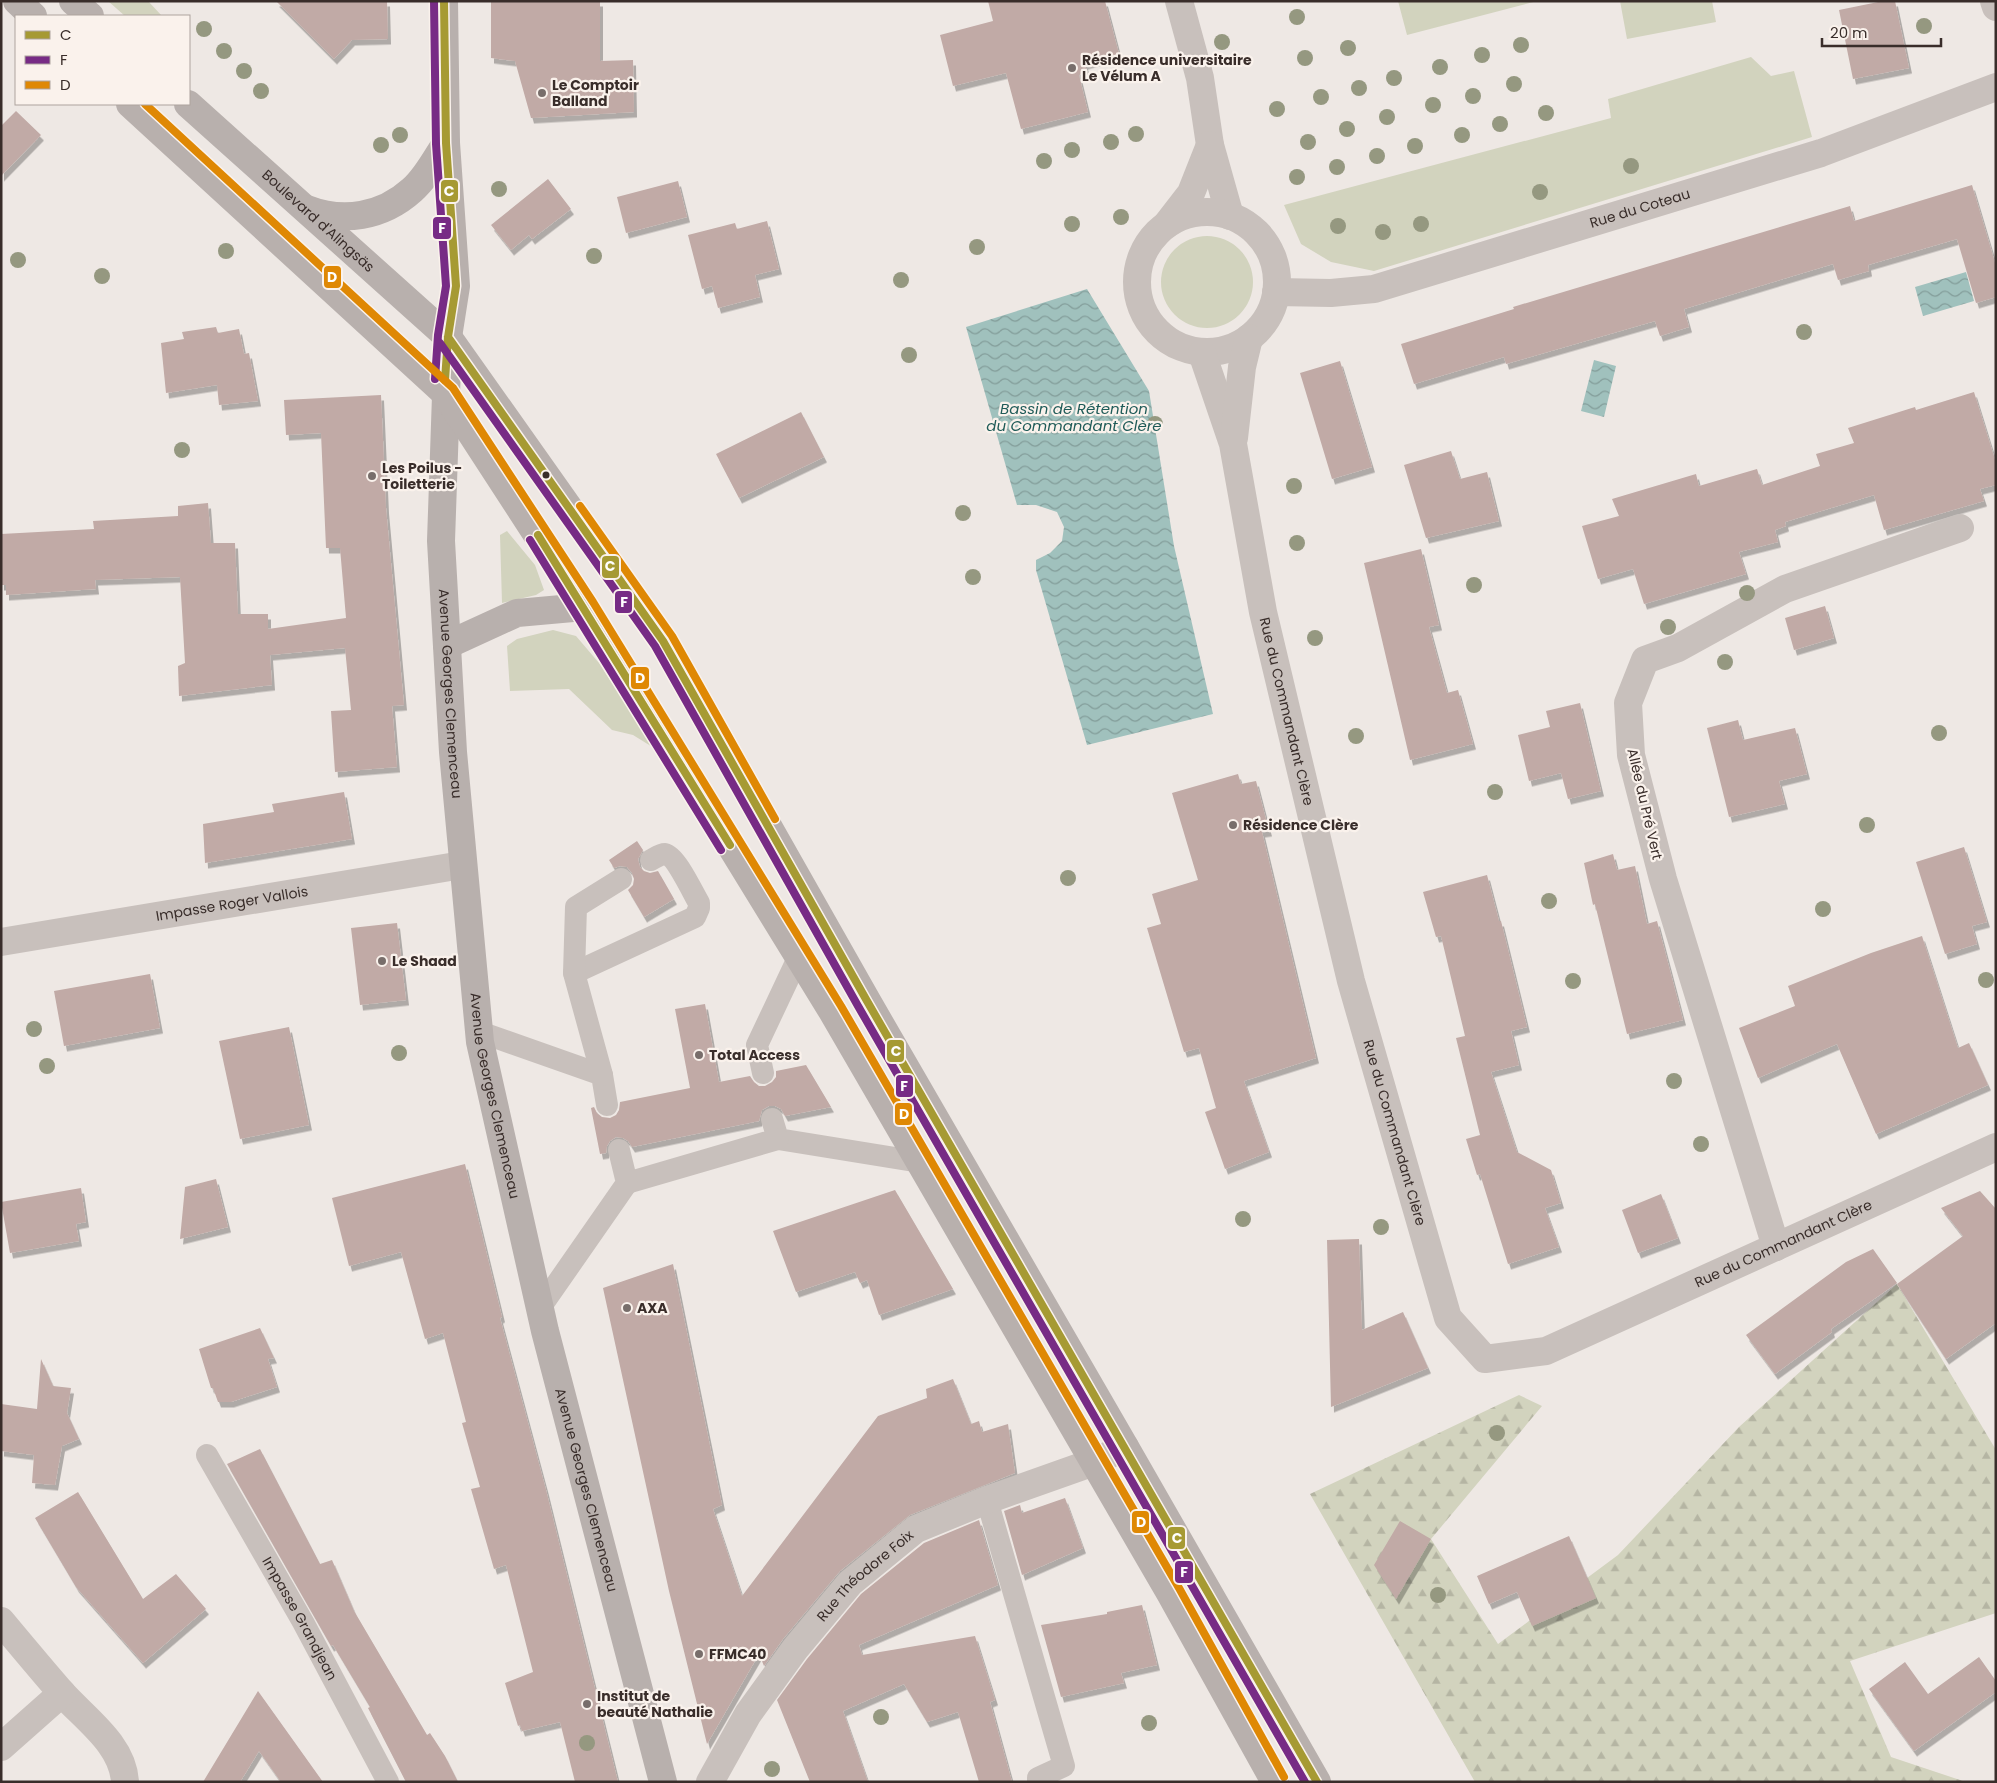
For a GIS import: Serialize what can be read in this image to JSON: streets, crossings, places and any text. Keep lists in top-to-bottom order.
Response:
{
  "streets": {
    "main road": ["Boulevard d'Alingsäs", "Avenue Georges Clemenceau"],
    "street": [
      "Rue du Coteau",
      "Rue du Commandant Clère",
      "Allée du Pré Vert",
      "Impasse Roger Vallois",
      "Rue Théodore Foix"
    ],
    "lane": ["Impasse Grandjean"]
  },
  "crossings": [
    ["Rue du Coteau", "Rue du Commandant Clère"],
    ["Boulevard d'Alingsäs", "Avenue Georges Clemenceau"],
    ["Boulevard d'Alingsäs", "Rue Théodore Foix"],
    ["Avenue Georges Clemenceau", "Impasse Roger Vallois"],
    ["Rue du Commandant Clère", "Allée du Pré Vert"]
  ],
  "water": ["Bassin de Rétention du Commandant Clère"],
  "places": [
    "Résidence universitaire Le Vélum A",
    "Le Comptoir Balland",
    "Les Poilus - Toiletterie",
    "Résidence Clère",
    "Le Shaad",
    "Total Access",
    "AXA",
    "FFMC40",
    "Institut de beauté Nathalie"
  ],
  "lines": ["transit line C", "transit line F", "transit line D"],
  "legend": ["C", "F", "D"],
  "scale_bar": "20 m"
}
